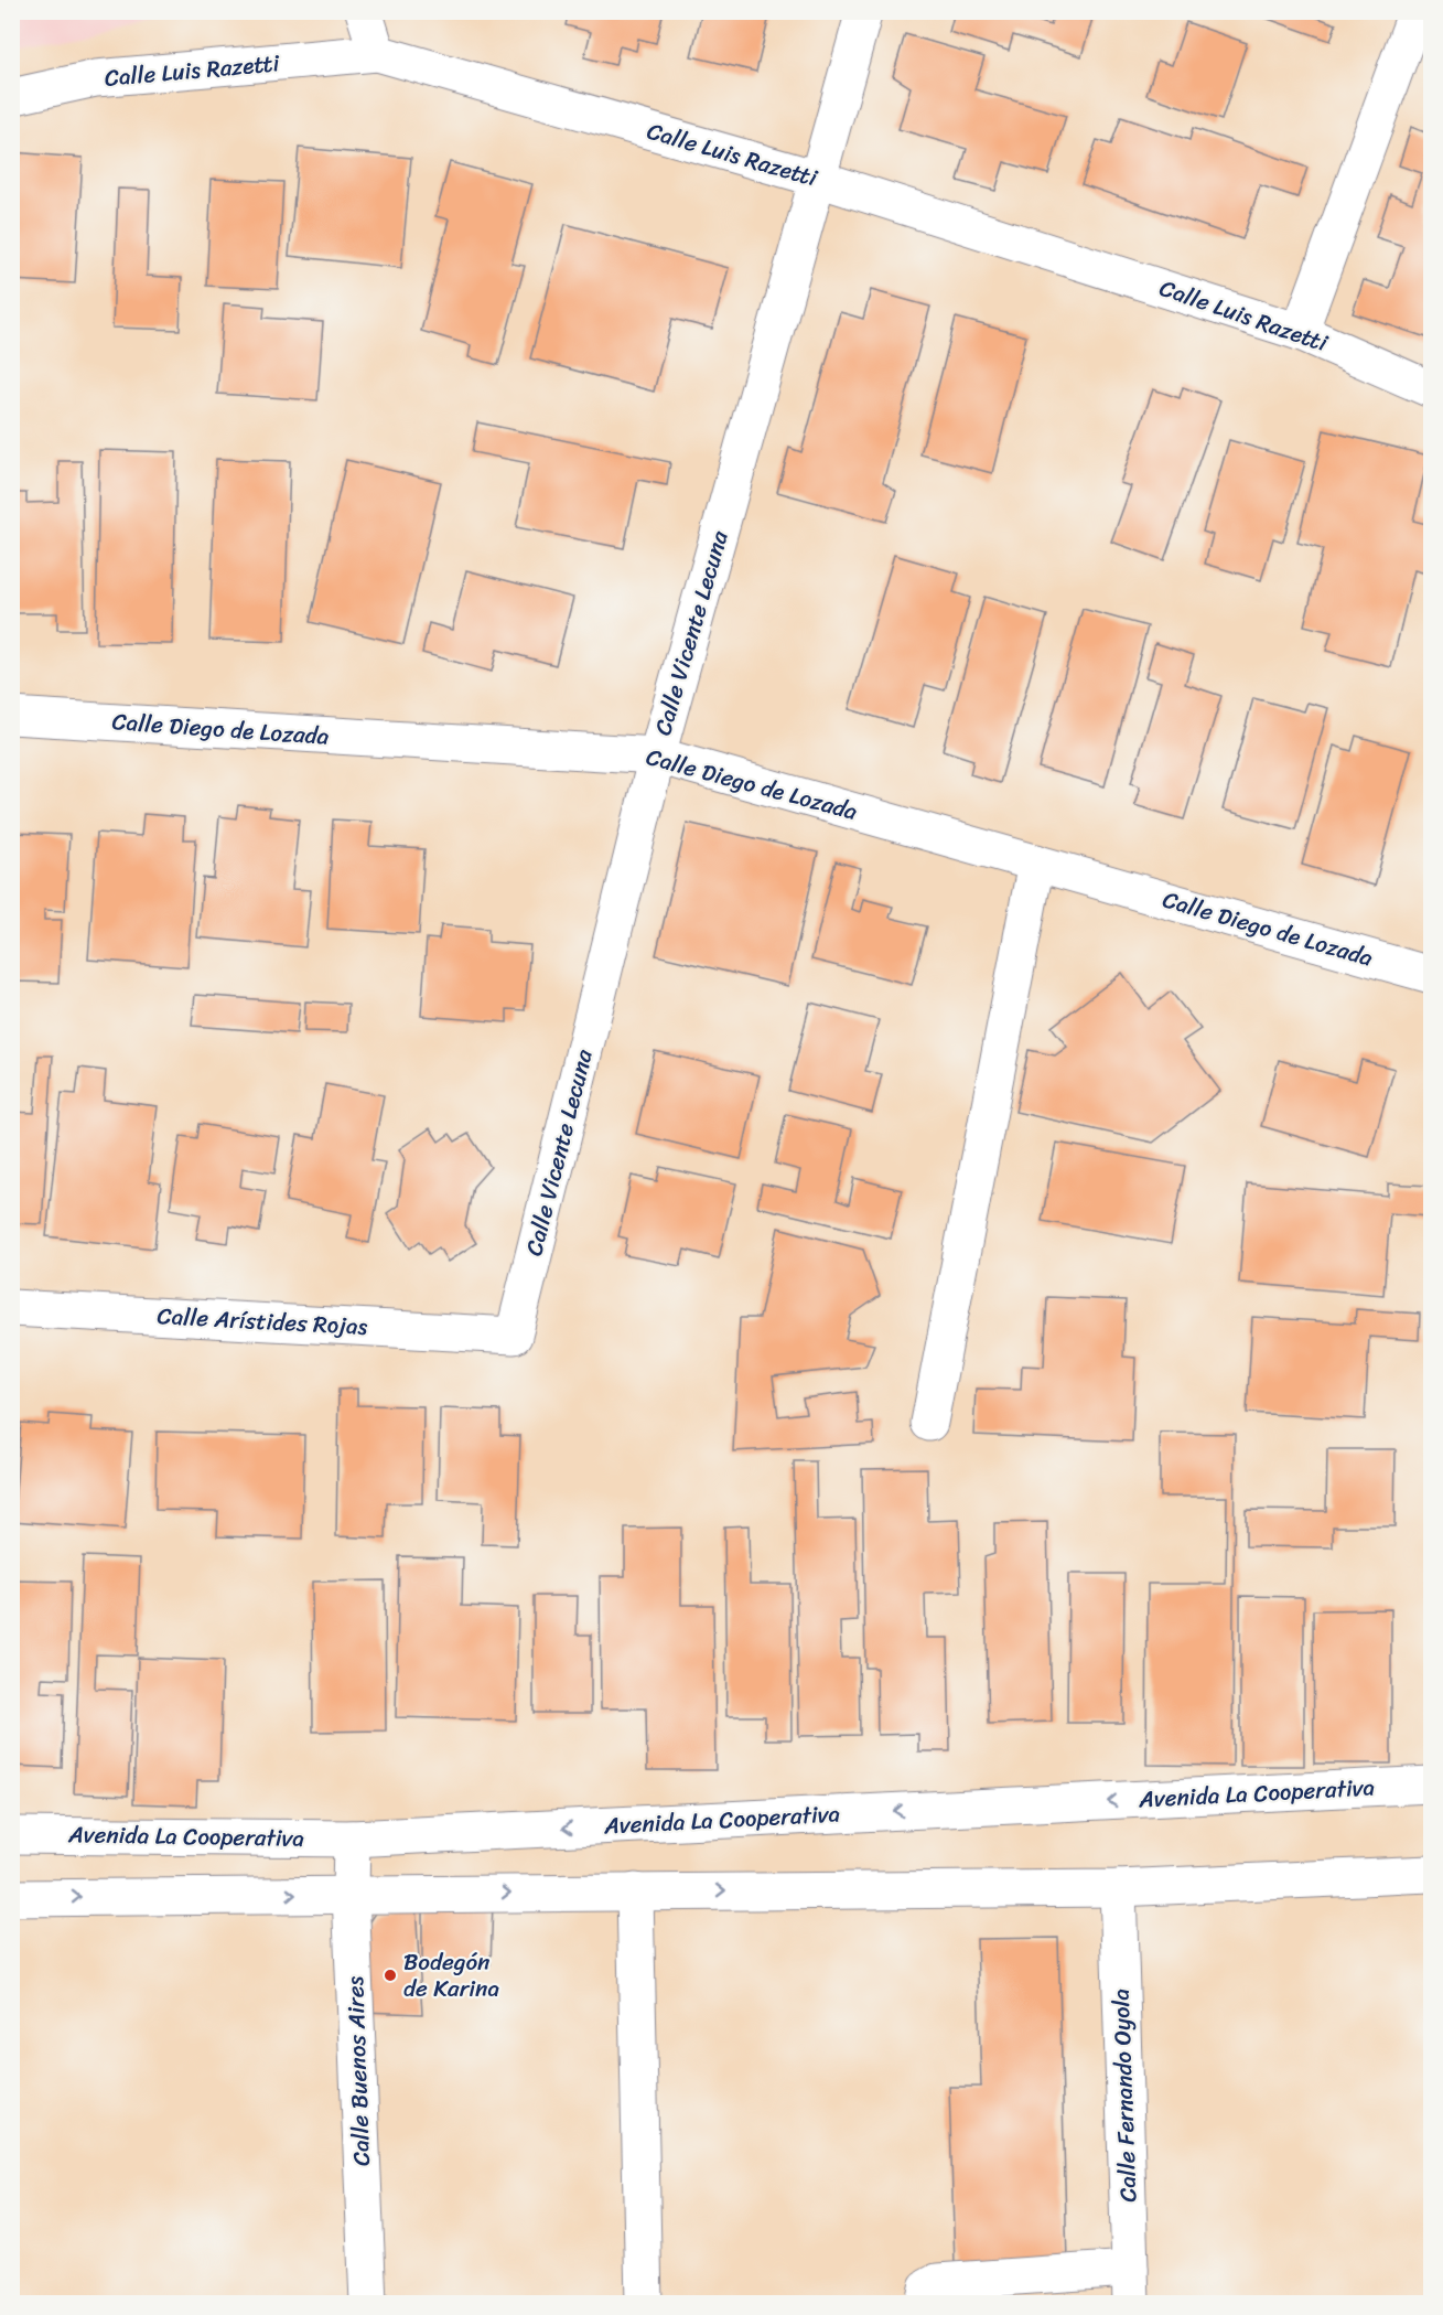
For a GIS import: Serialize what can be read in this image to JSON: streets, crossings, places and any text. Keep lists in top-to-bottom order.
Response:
{
  "streets": {
    "street": [
      "Calle Luis Razetti",
      "Calle Vicente Lecuna",
      "Calle Diego de Lozada",
      "Calle Arístides Rojas",
      "Avenida La Cooperativa",
      "Calle Buenos Aires",
      "Calle Fernando Oyola"
    ]
  },
  "crossings": [
    ["Calle Luis Razetti", "Calle Vicente Lecuna"],
    ["Calle Vicente Lecuna", "Calle Diego de Lozada"],
    ["Calle Vicente Lecuna", "Calle Arístides Rojas"],
    ["Avenida La Cooperativa", "Calle Buenos Aires"]
  ],
  "places": ["Bodegón de Karina"]
}
